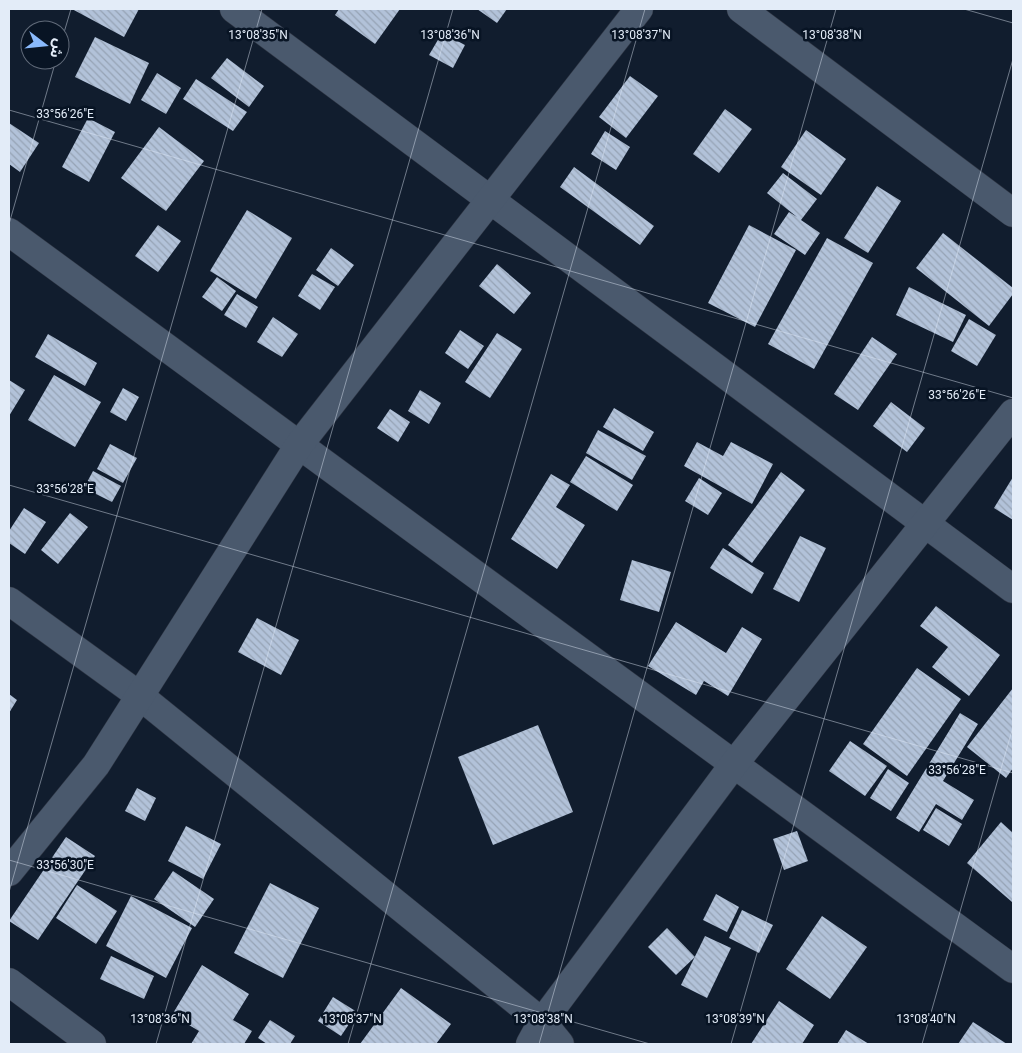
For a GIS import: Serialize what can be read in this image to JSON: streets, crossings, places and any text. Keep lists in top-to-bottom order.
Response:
{
  "north": "right",
  "coordinates": [
    "13°08'35\"N",
    "13°08'36\"N",
    "13°08'37\"N",
    "13°08'38\"N",
    "33°56'26\"E",
    "33°56'28\"E",
    "33°56'30\"E",
    "13°08'39\"N",
    "13°08'40\"N"
  ]
}
